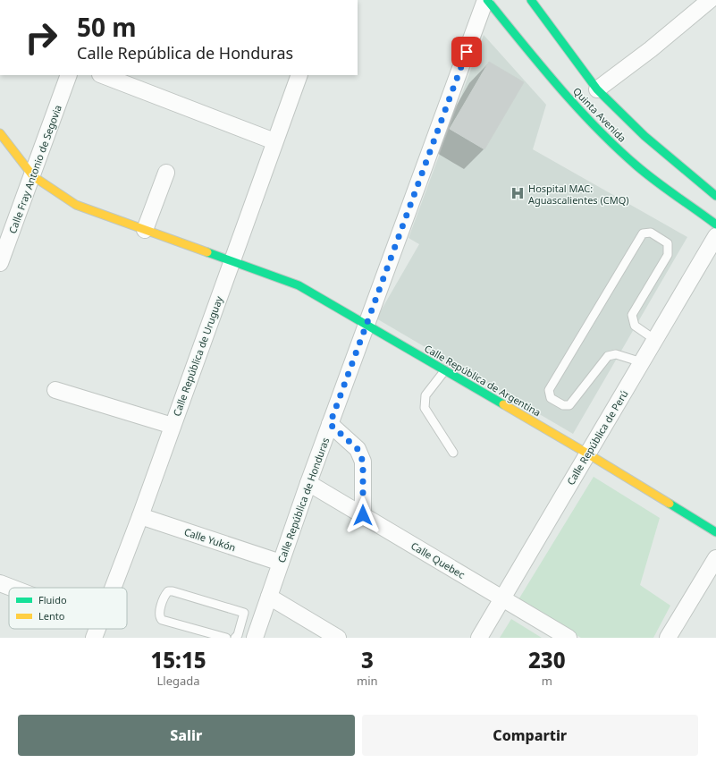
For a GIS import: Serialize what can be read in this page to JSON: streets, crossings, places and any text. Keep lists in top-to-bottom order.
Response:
{
  "streets": {
    "street": [
      "Quinta Avenida",
      "Calle Fray Antonio de Segovia",
      "Calle República de Uruguay",
      "Calle República de Argentina",
      "Calle República de Perú",
      "Calle República de Honduras",
      "Calle Yukón",
      "Calle Quebec"
    ]
  },
  "crossings": [
    ["Quinta Avenida", "Calle República de Honduras"],
    ["Calle Fray Antonio de Segovia", "Calle República de Argentina"],
    ["Calle República de Uruguay", "Calle República de Argentina"],
    ["Calle República de Uruguay", "Calle Yukón"],
    ["Calle República de Argentina", "Calle República de Perú"],
    ["Calle República de Argentina", "Calle República de Honduras"],
    ["Calle República de Perú", "Calle Quebec"],
    ["Calle República de Honduras", "Calle Yukón"],
    ["Calle República de Honduras", "Calle Quebec"]
  ],
  "places": {
    "hospital": ["Hospital MAC: Aguascalientes (CMQ)"]
  },
  "legend": ["Fluido", "Lento"],
  "page": {
    "turn": ["50 m", "Calle República de Honduras"],
    "eta": [
      "15:15",
      "Llegada",
      "3",
      "min",
      "230",
      "m"
    ],
    "buttons": ["Salir", "Compartir"]
  }
}
